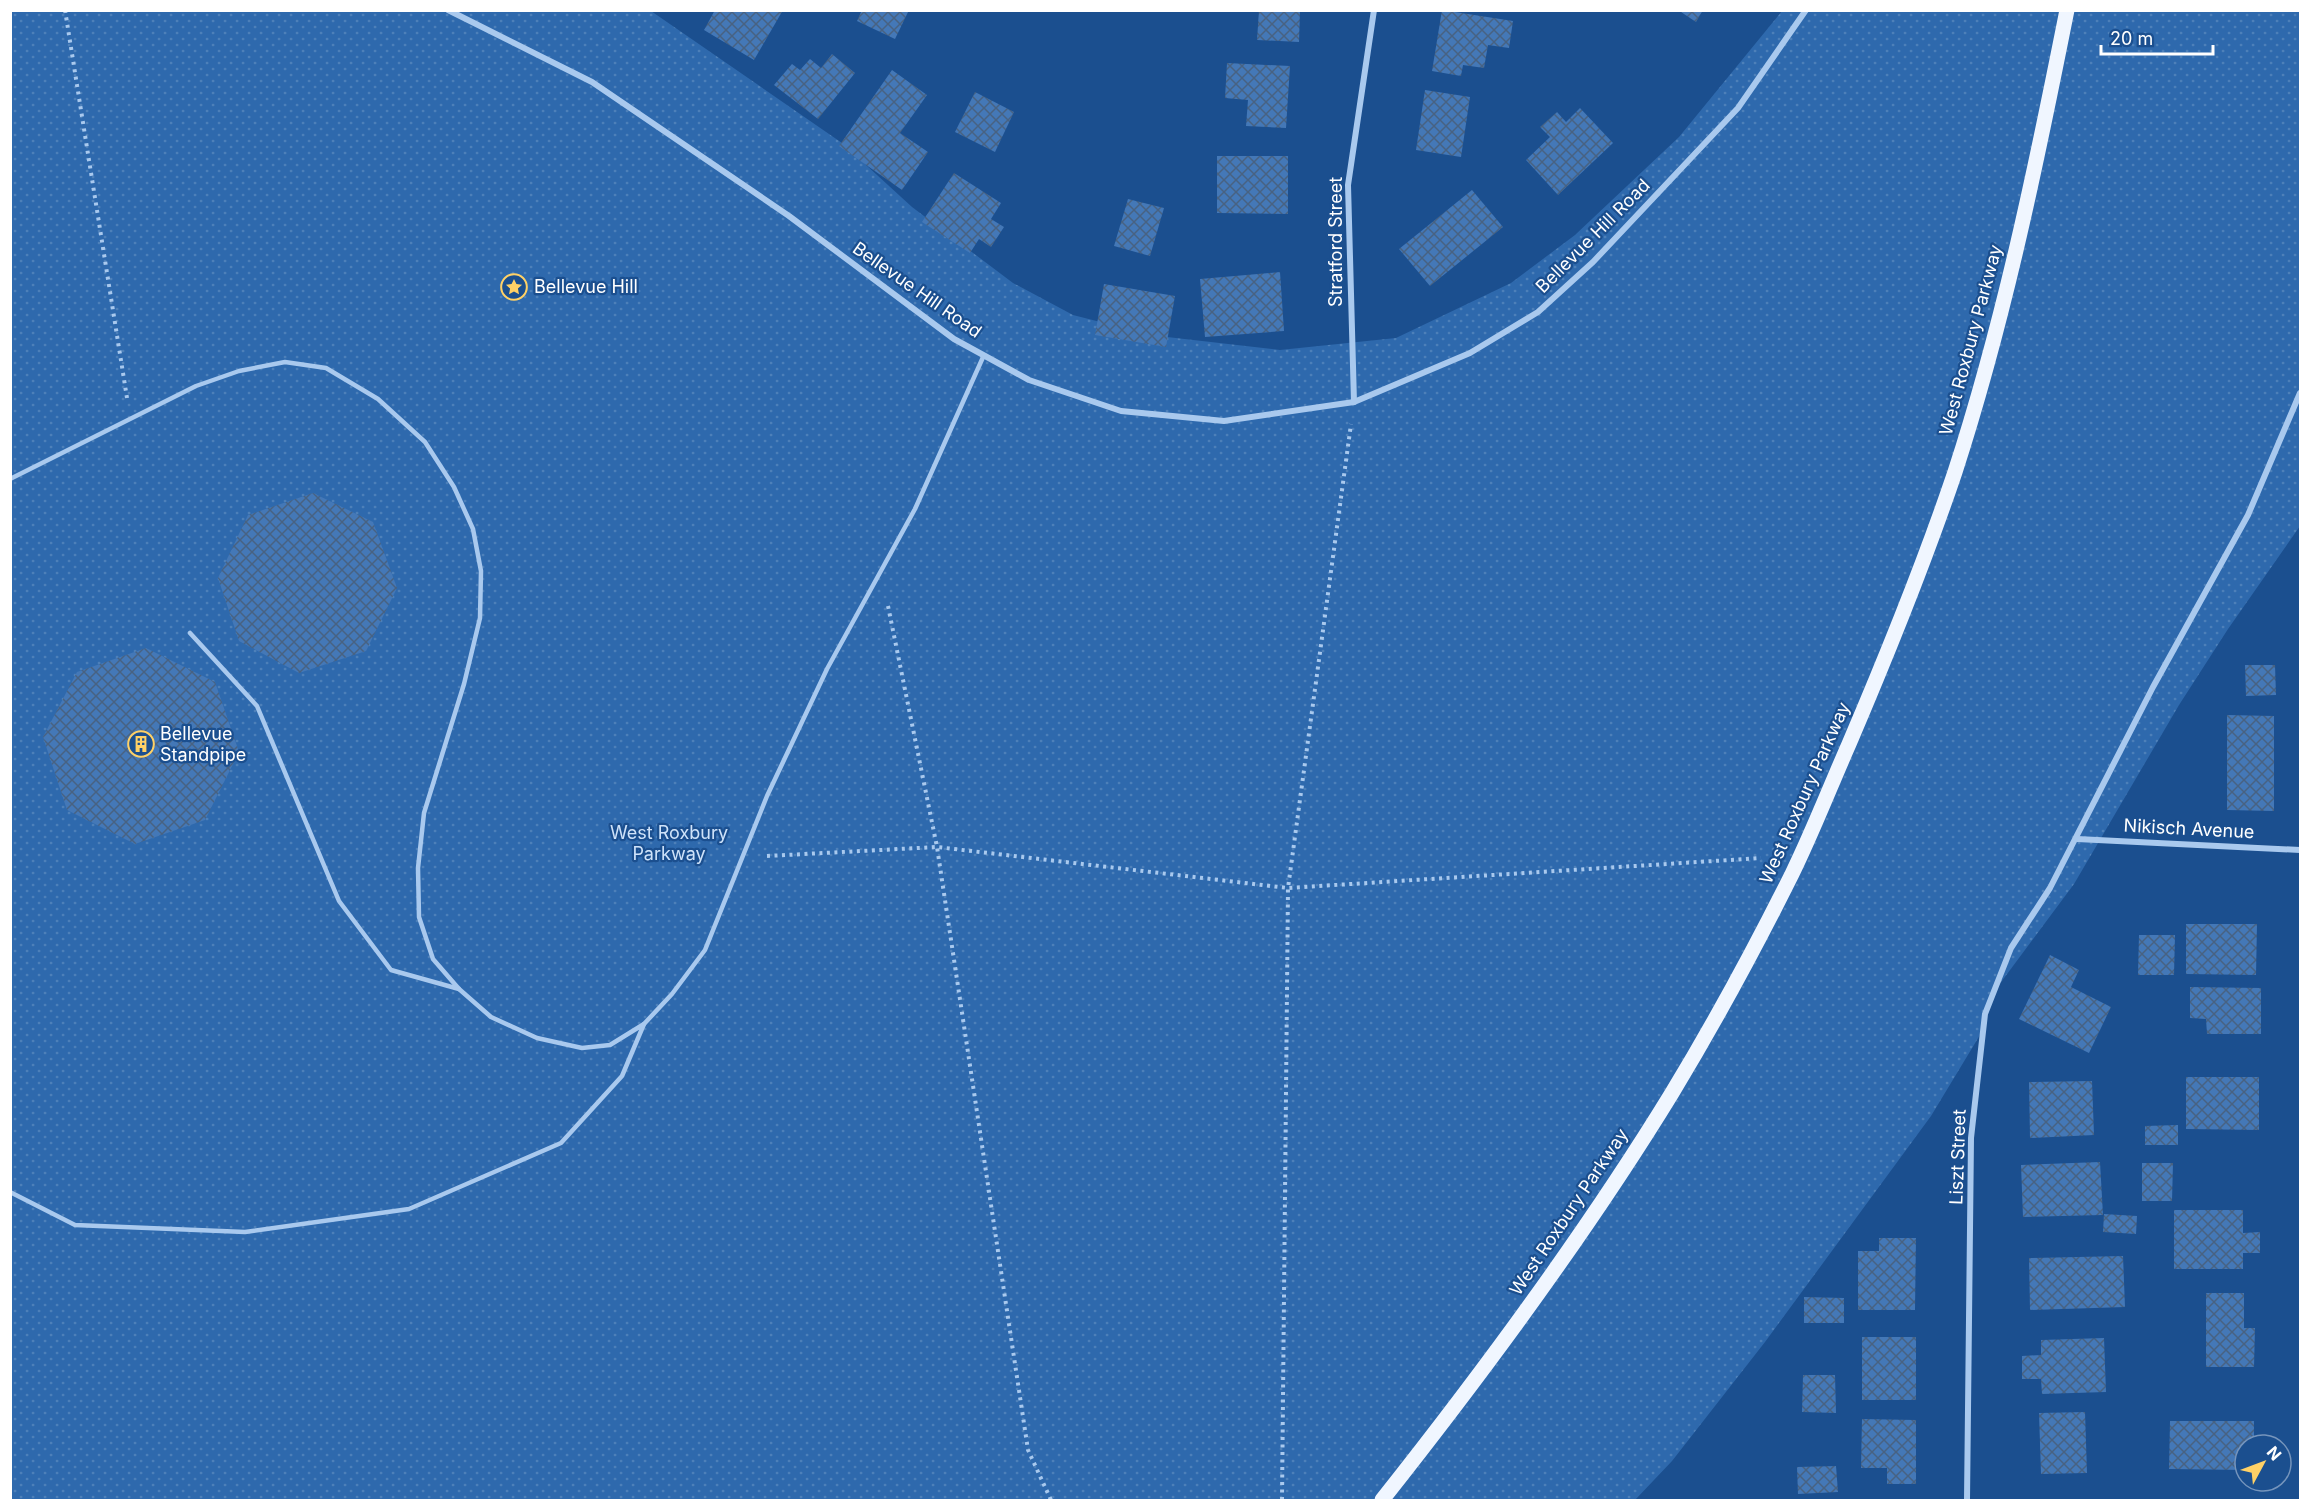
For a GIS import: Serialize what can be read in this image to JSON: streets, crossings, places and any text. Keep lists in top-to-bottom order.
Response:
{
  "streets": {
    "main road": ["West Roxbury Parkway"],
    "street": [
      "Bellevue Hill Road",
      "Stratford Street",
      "Nikisch Avenue",
      "Liszt Street"
    ]
  },
  "crossings": [
    ["Bellevue Hill Road", "Stratford Street"],
    ["Nikisch Avenue", "Liszt Street"]
  ],
  "parks": ["West Roxbury Parkway"],
  "places": {
    "place": ["Bellevue Hill"],
    "building": ["Bellevue Standpipe"]
  },
  "scale_bar": "20 m",
  "north": "top right"
}
